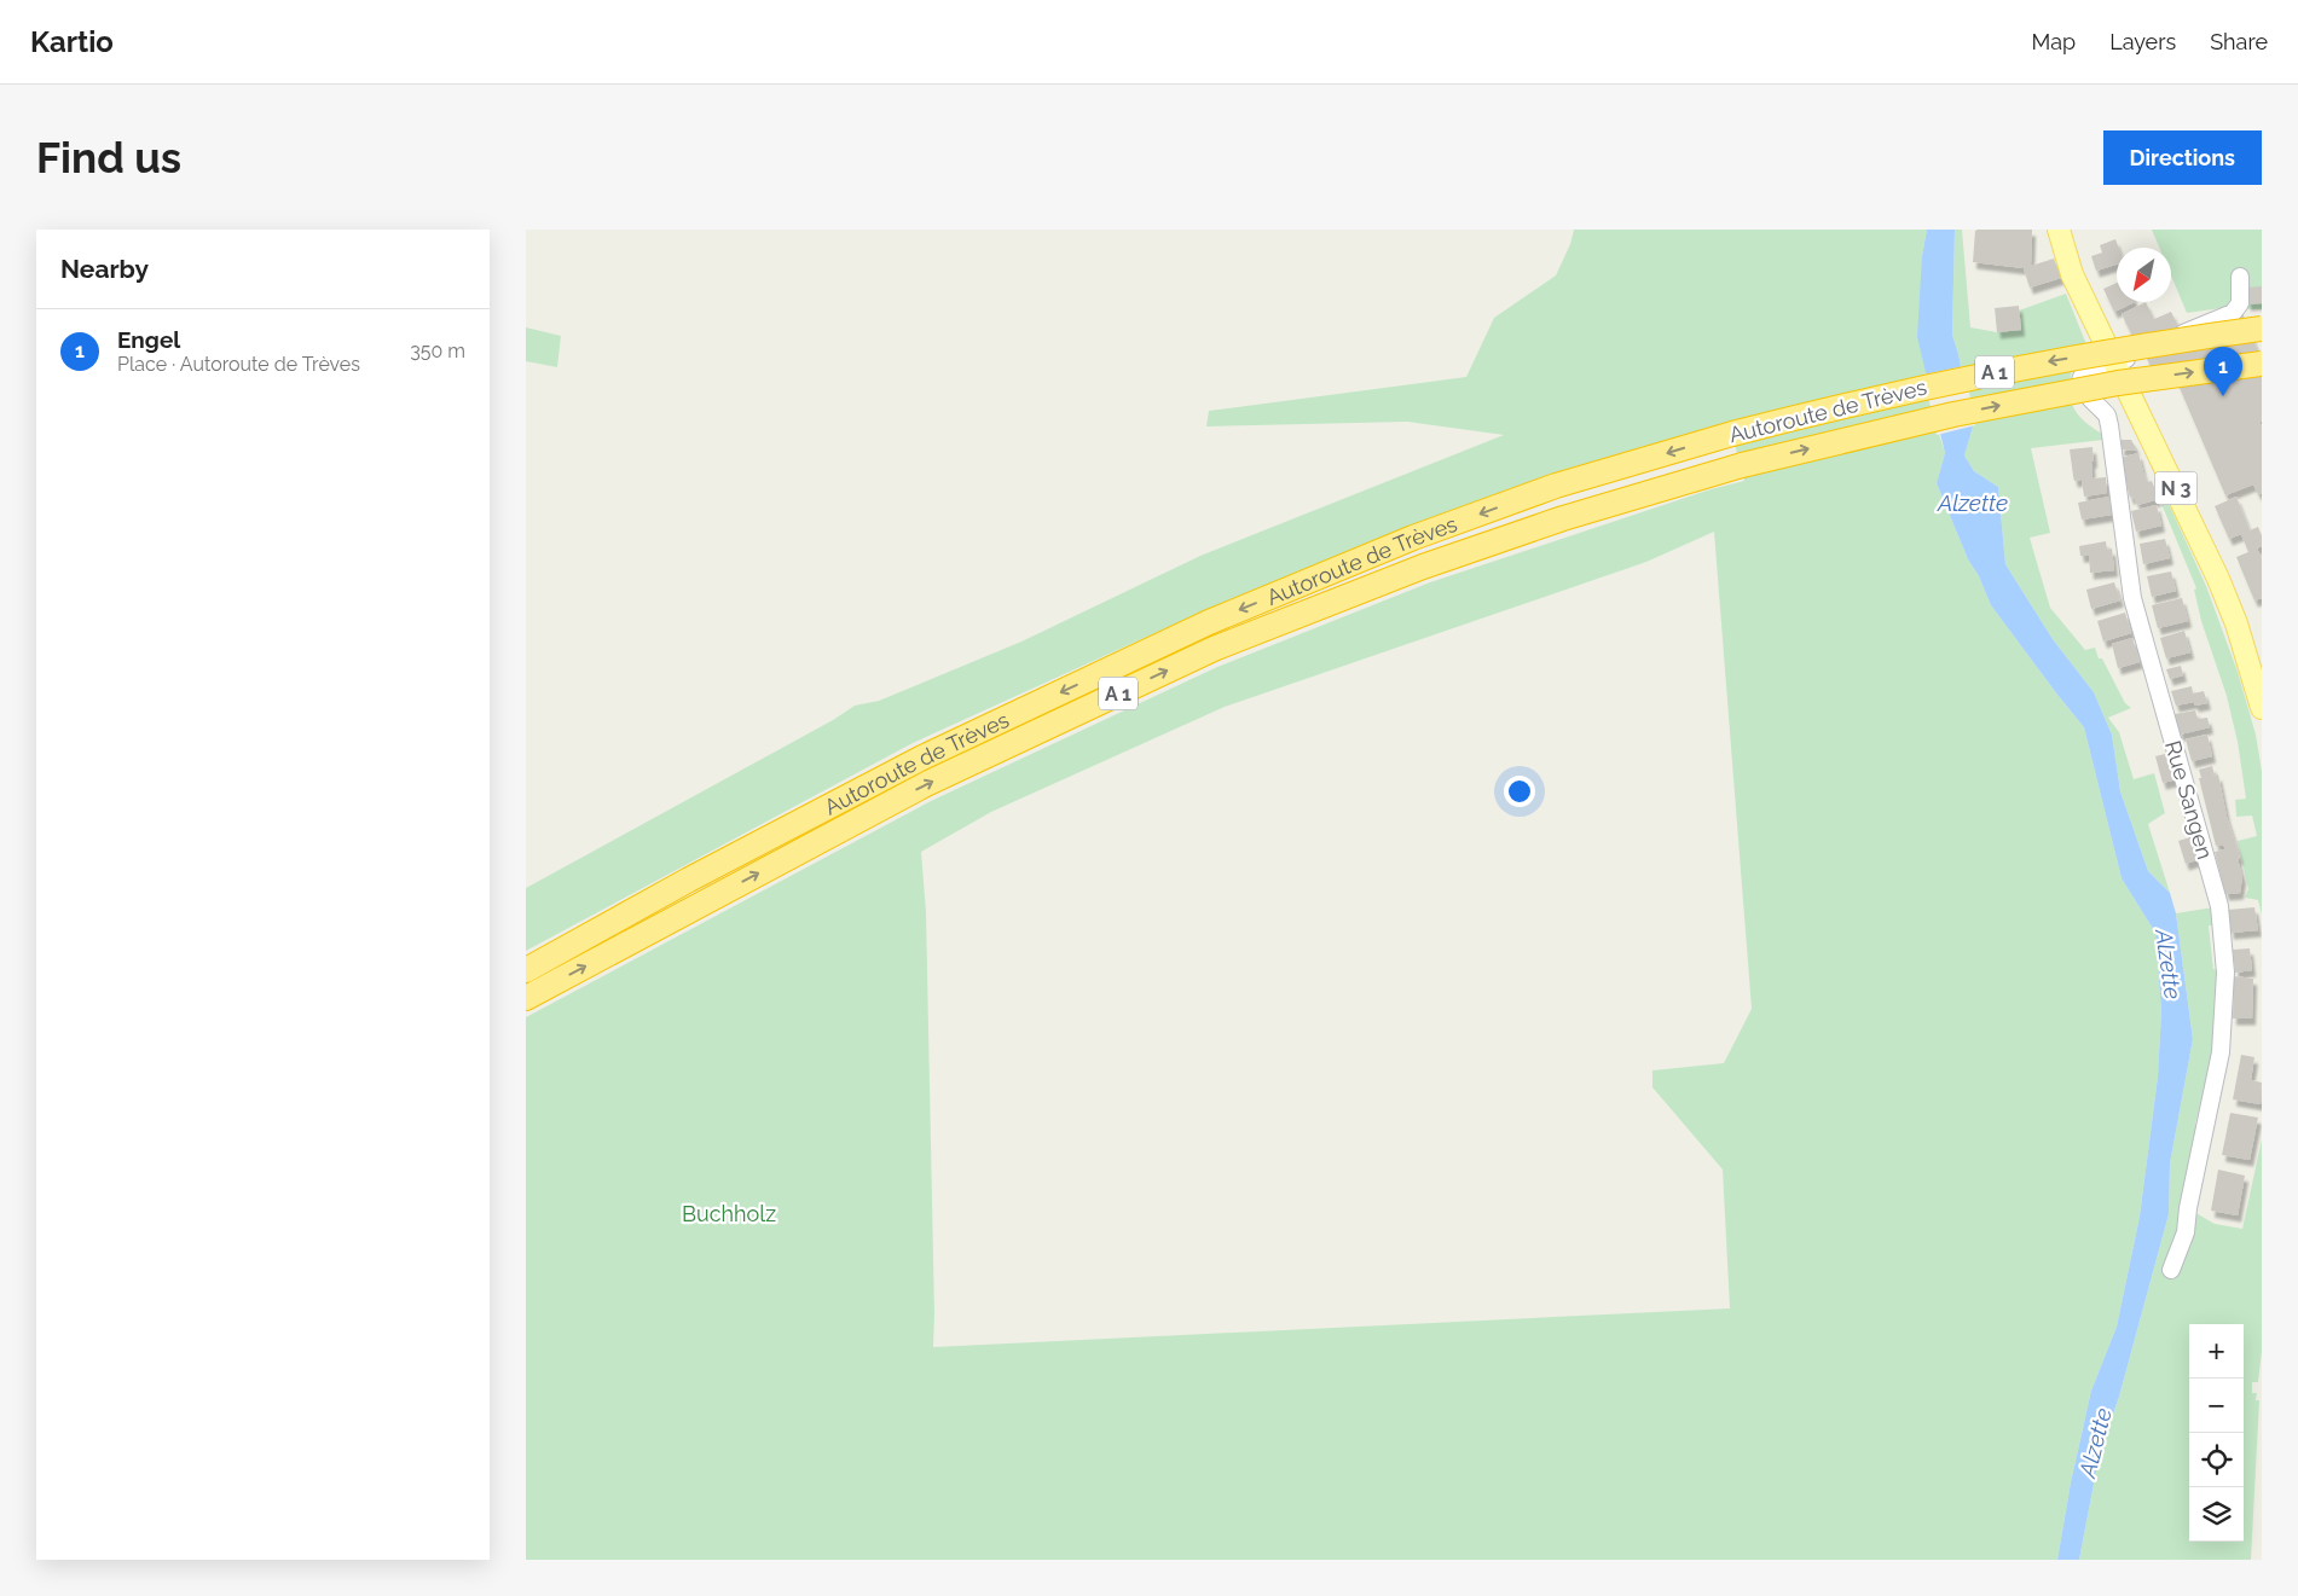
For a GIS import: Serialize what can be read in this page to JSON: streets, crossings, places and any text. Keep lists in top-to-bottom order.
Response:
{
  "streets": {
    "highway": ["A 1", "Autoroute de Trèves"],
    "main road": ["N 3"],
    "street": ["Rue Sangen"]
  },
  "crossings": [
    ["N 3", "Rue Sangen"]
  ],
  "water": ["Alzette"],
  "parks": ["Buchholz"],
  "north": "bottom left",
  "page": {
    "header": "Kartio",
    "nav": ["Map", "Layers", "Share"],
    "buttons": "Directions",
    "title": "Find us",
    "heading": "Nearby",
    "list": [
      {
        "mark": "1",
        "name": "Engel",
        "note": "Place · Autoroute de Trèves",
        "value": "350 m"
      }
    ],
    "pins": "1",
    "map_buttons": ["+", "−"]
  }
}
